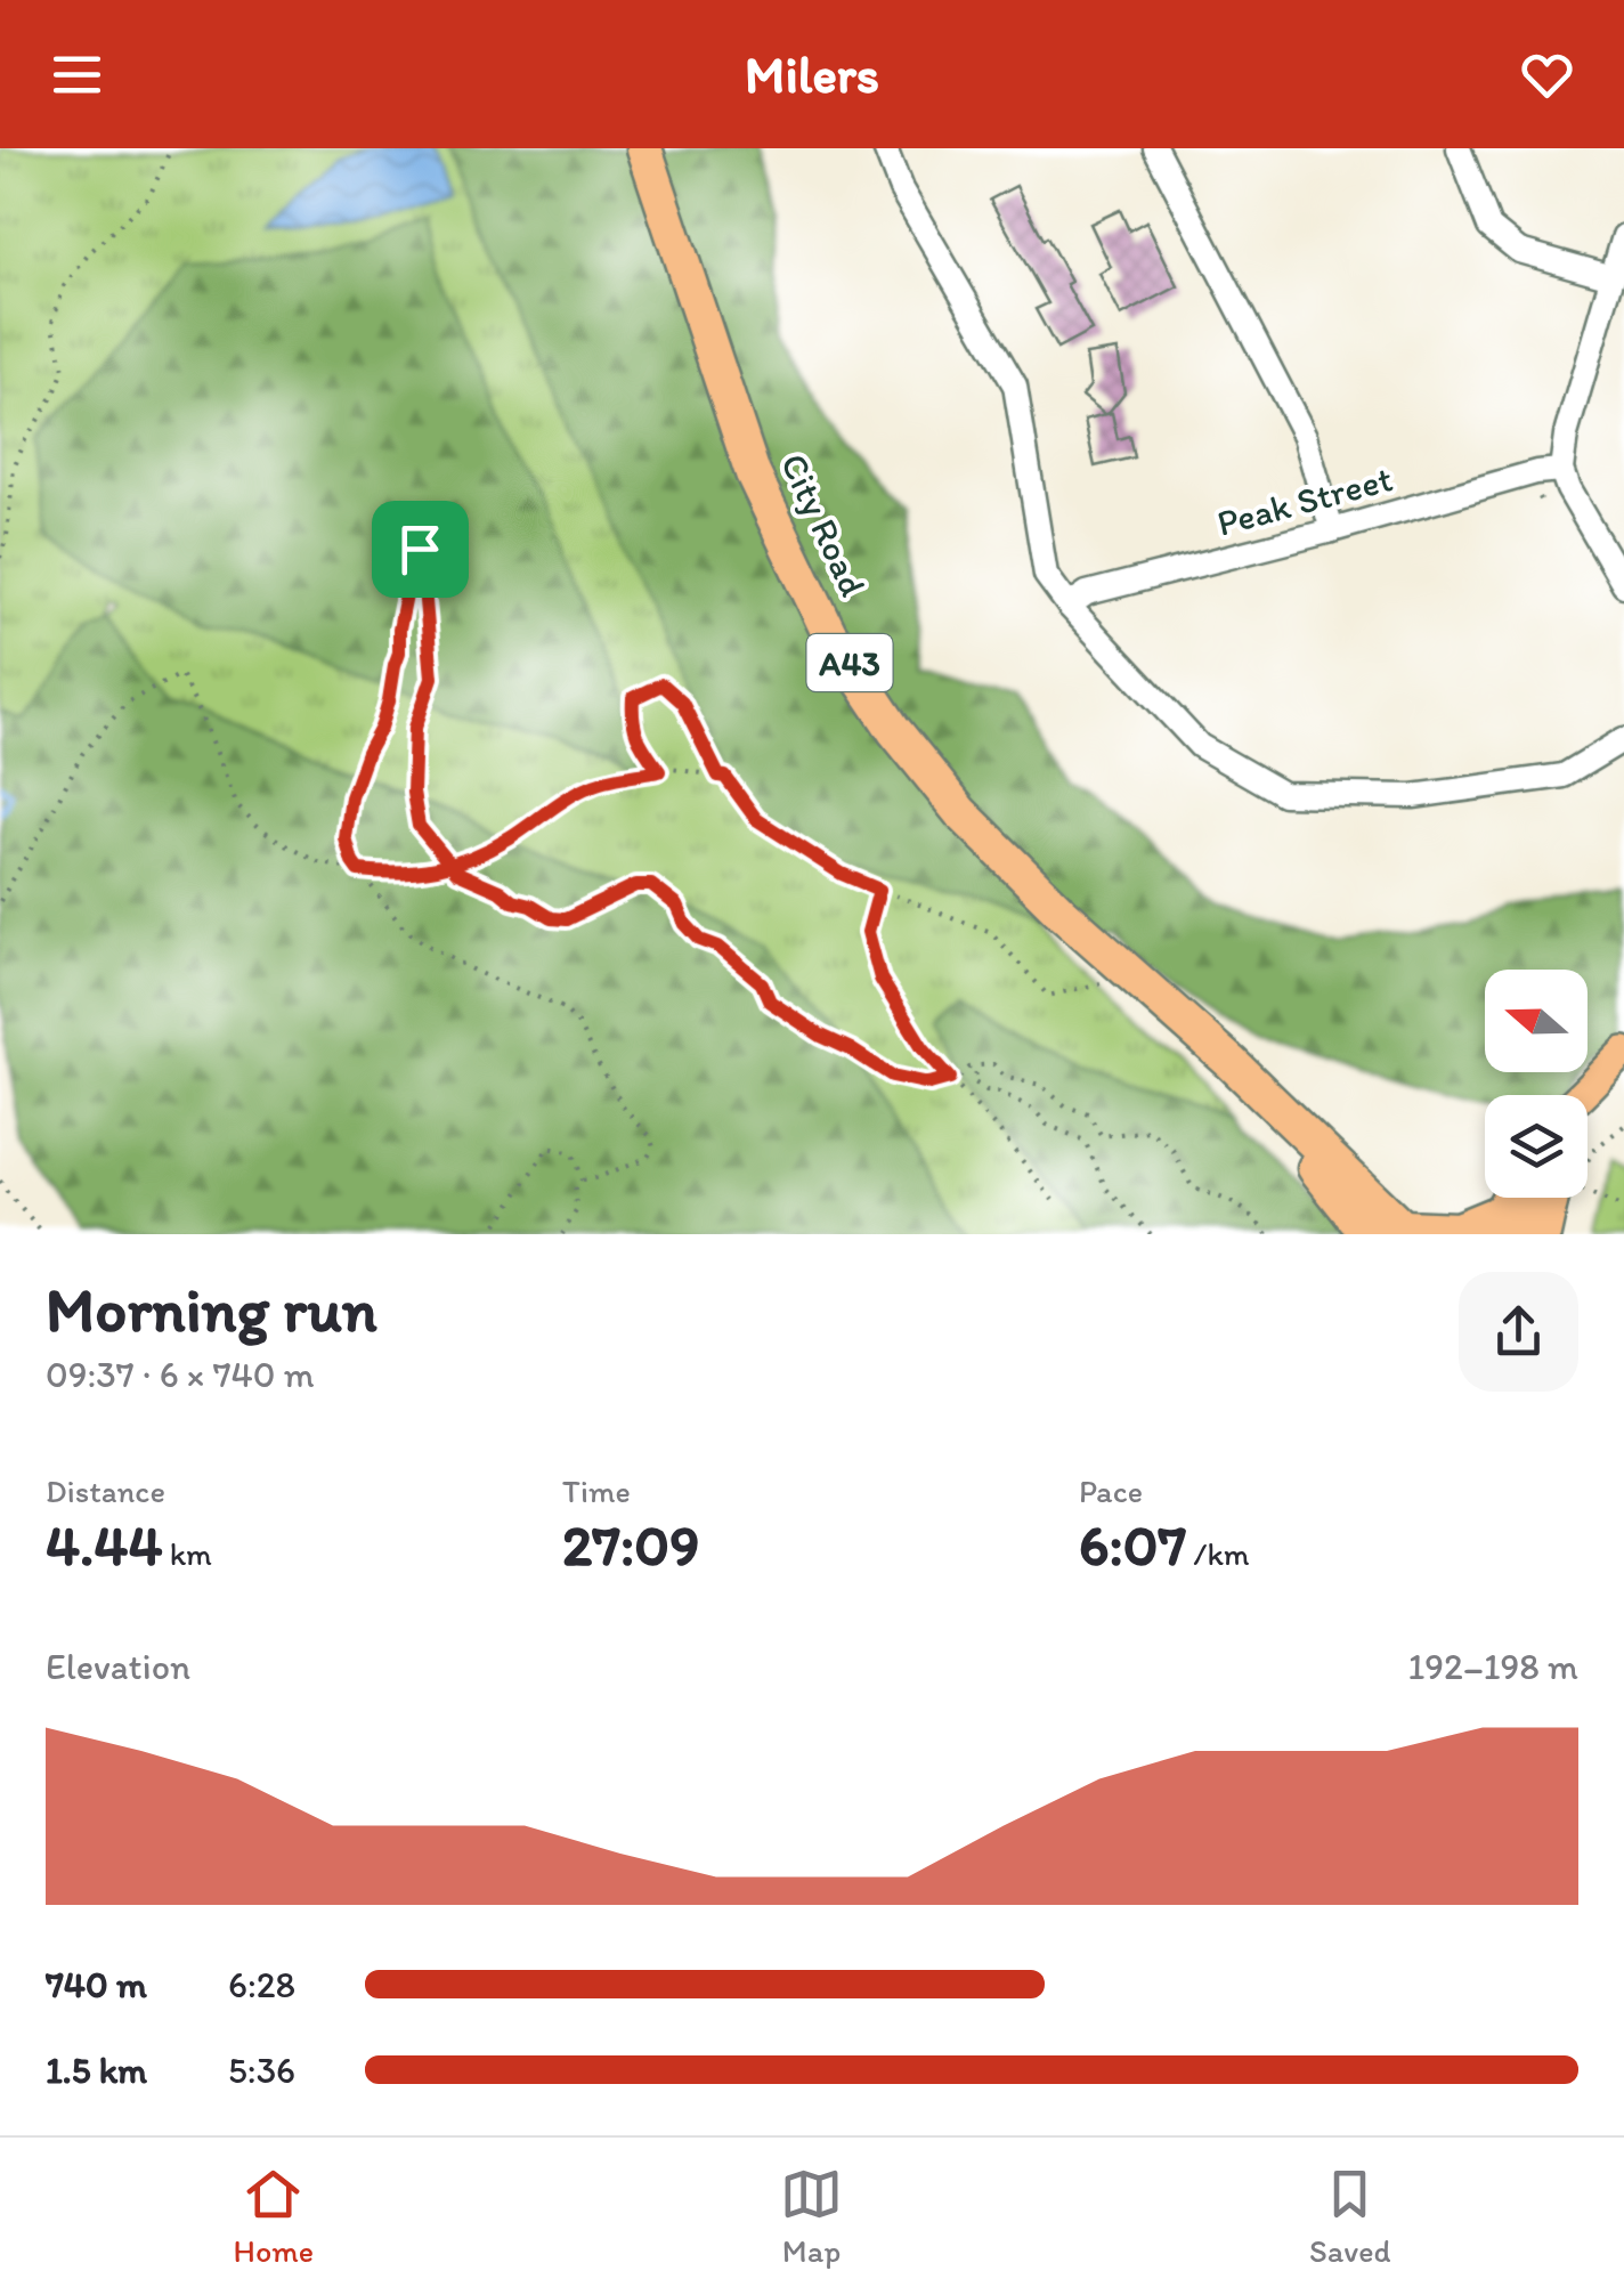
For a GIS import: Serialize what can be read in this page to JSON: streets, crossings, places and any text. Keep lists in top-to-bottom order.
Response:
{
  "streets": {
    "highway": ["City Road", "A43"],
    "street": ["Peak Street"]
  },
  "north": "left",
  "page": {
    "header": "Milers",
    "heading": ["Morning run", "09:37 · 6 × 740 m"],
    "stats": [
      ["Distance", "4.44 km"],
      ["Time", "27:09"],
      ["Pace", "6:07 /km"]
    ],
    "chart": ["Elevation", "192–198 m"],
    "list": [
      {
        "name": "740 m",
        "note": "6:28"
      },
      {
        "name": "1.5 km",
        "note": "5:36"
      }
    ],
    "tabs": ["Home", "Map", "Saved"]
  }
}
